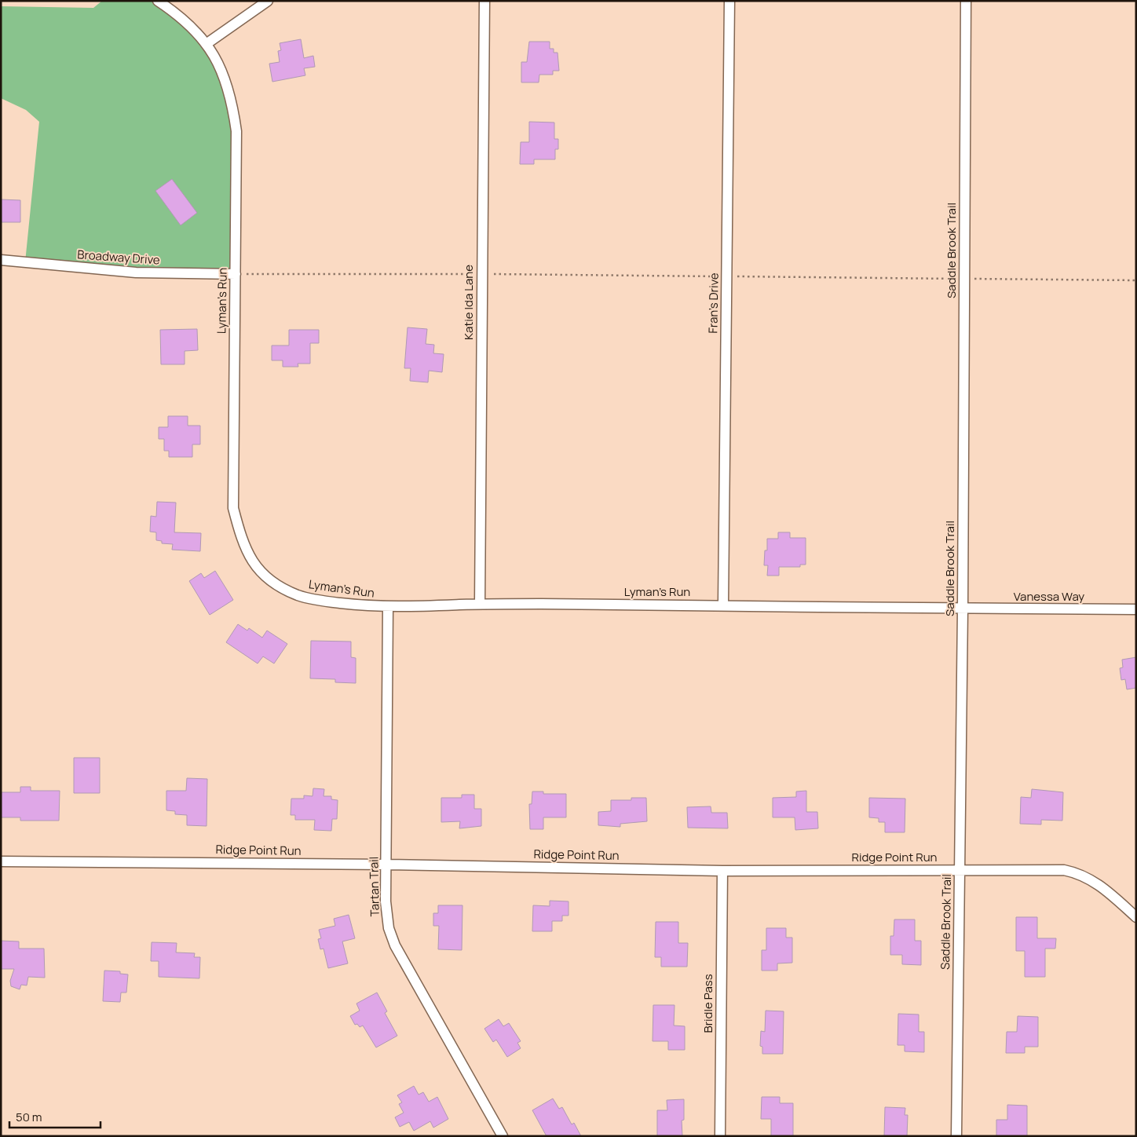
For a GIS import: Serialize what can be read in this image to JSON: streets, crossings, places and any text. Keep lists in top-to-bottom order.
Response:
{
  "streets": {
    "street": [
      "Saddle Brook Trail",
      "Broadway Drive",
      "Lyman's Run",
      "Katie Ida Lane",
      "Fran's Drive",
      "Vanessa Way",
      "Ridge Point Run",
      "Tartan Trail",
      "Bridle Pass"
    ]
  },
  "crossings": [
    ["Saddle Brook Trail", "Lyman's Run"],
    ["Saddle Brook Trail", "Vanessa Way"],
    ["Saddle Brook Trail", "Ridge Point Run"],
    ["Broadway Drive", "Lyman's Run"],
    ["Lyman's Run", "Katie Ida Lane"],
    ["Lyman's Run", "Fran's Drive"],
    ["Lyman's Run", "Vanessa Way"],
    ["Lyman's Run", "Tartan Trail"],
    ["Ridge Point Run", "Tartan Trail"],
    ["Ridge Point Run", "Bridle Pass"]
  ],
  "scale_bar": "50 m"
}
